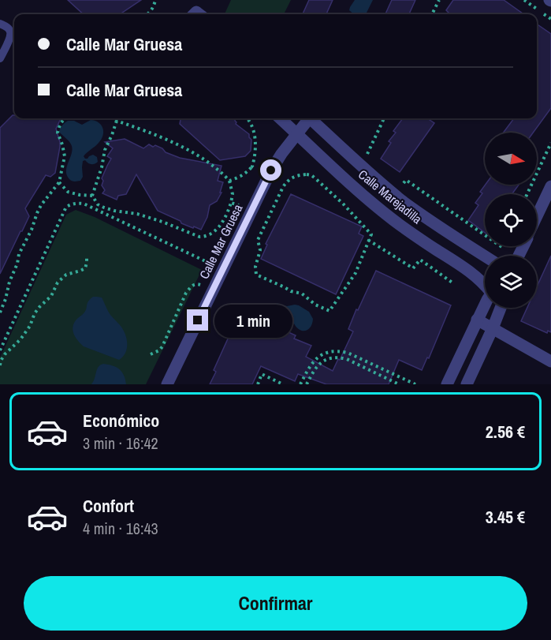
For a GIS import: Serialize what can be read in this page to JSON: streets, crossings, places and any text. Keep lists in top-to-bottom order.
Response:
{
  "streets": {
    "street": ["Calle Marejadilla", "Calle Mar Gruesa"]
  },
  "crossings": [
    ["Calle Marejadilla", "Calle Mar Gruesa"]
  ],
  "north": "right",
  "page": {
    "banner": ["Calle Mar Gruesa", "Calle Mar Gruesa"],
    "bubble": "1 min",
    "list": [
      {
        "name": "Económico",
        "note": "3 min · 16:42",
        "value": "2.56 €"
      },
      {
        "name": "Confort",
        "note": "4 min · 16:43",
        "value": "3.45 €"
      }
    ],
    "buttons": "Confirmar"
  }
}
